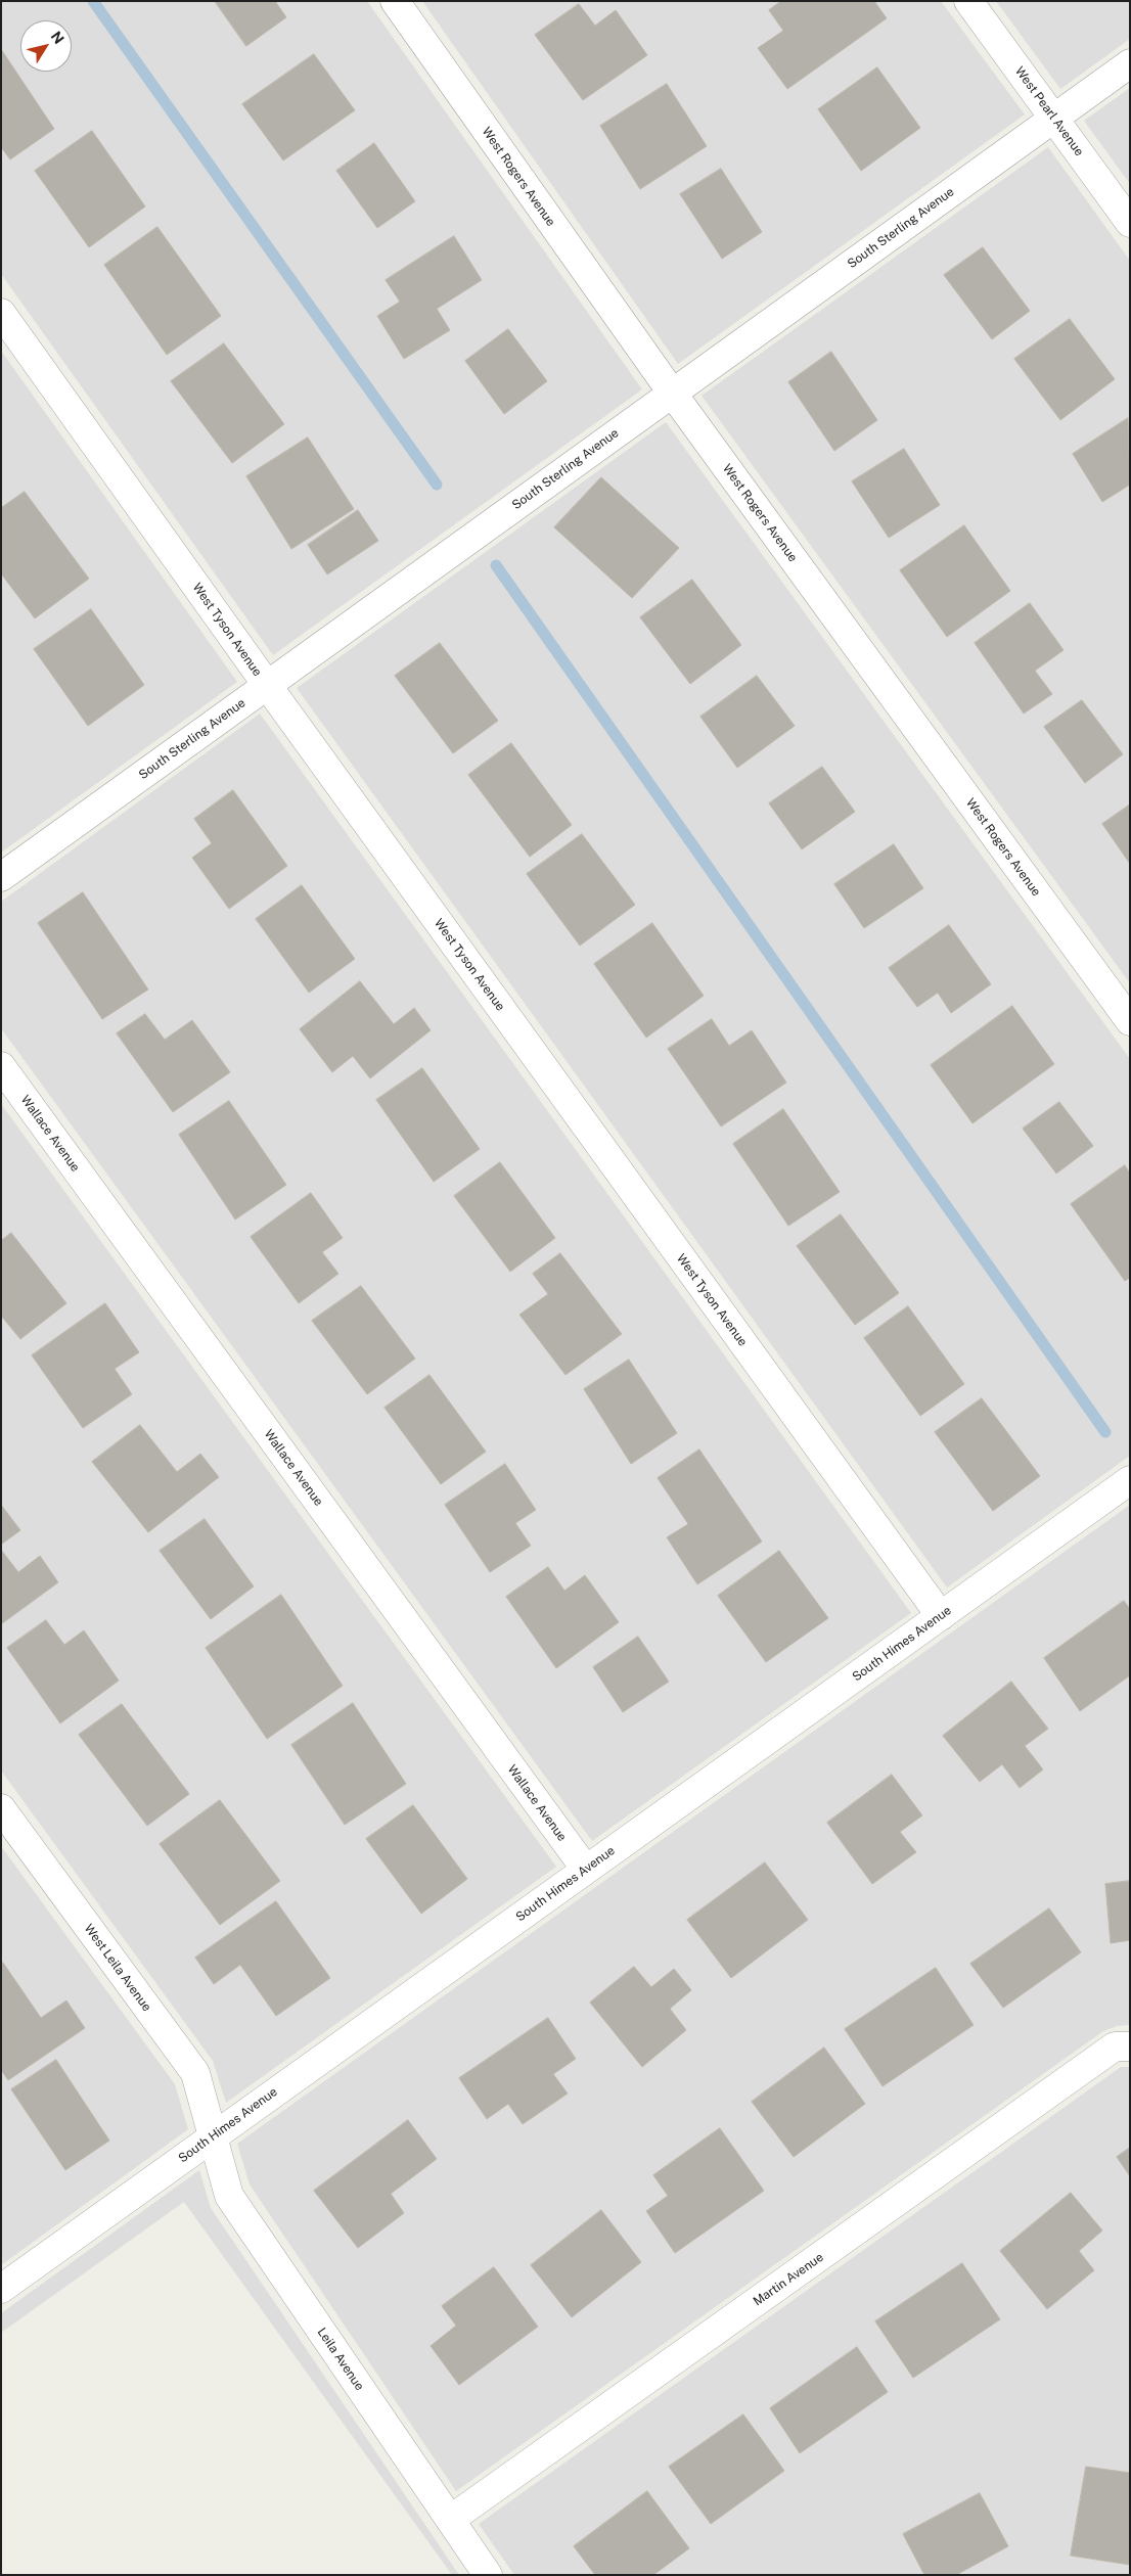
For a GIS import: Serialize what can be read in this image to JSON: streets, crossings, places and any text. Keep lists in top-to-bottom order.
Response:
{
  "streets": {
    "street": [
      "West Pearl Avenue",
      "West Rogers Avenue",
      "South Sterling Avenue",
      "West Tyson Avenue",
      "Wallace Avenue",
      "South Himes Avenue",
      "West Leila Avenue",
      "Martin Avenue",
      "Leila Avenue"
    ]
  },
  "crossings": [
    ["West Pearl Avenue", "South Sterling Avenue"],
    ["West Rogers Avenue", "South Sterling Avenue"],
    ["South Sterling Avenue", "West Tyson Avenue"],
    ["West Tyson Avenue", "South Himes Avenue"],
    ["Wallace Avenue", "South Himes Avenue"],
    ["South Himes Avenue", "West Leila Avenue"],
    ["South Himes Avenue", "Leila Avenue"],
    ["West Leila Avenue", "Leila Avenue"],
    ["Martin Avenue", "Leila Avenue"]
  ],
  "north": "top right"
}
